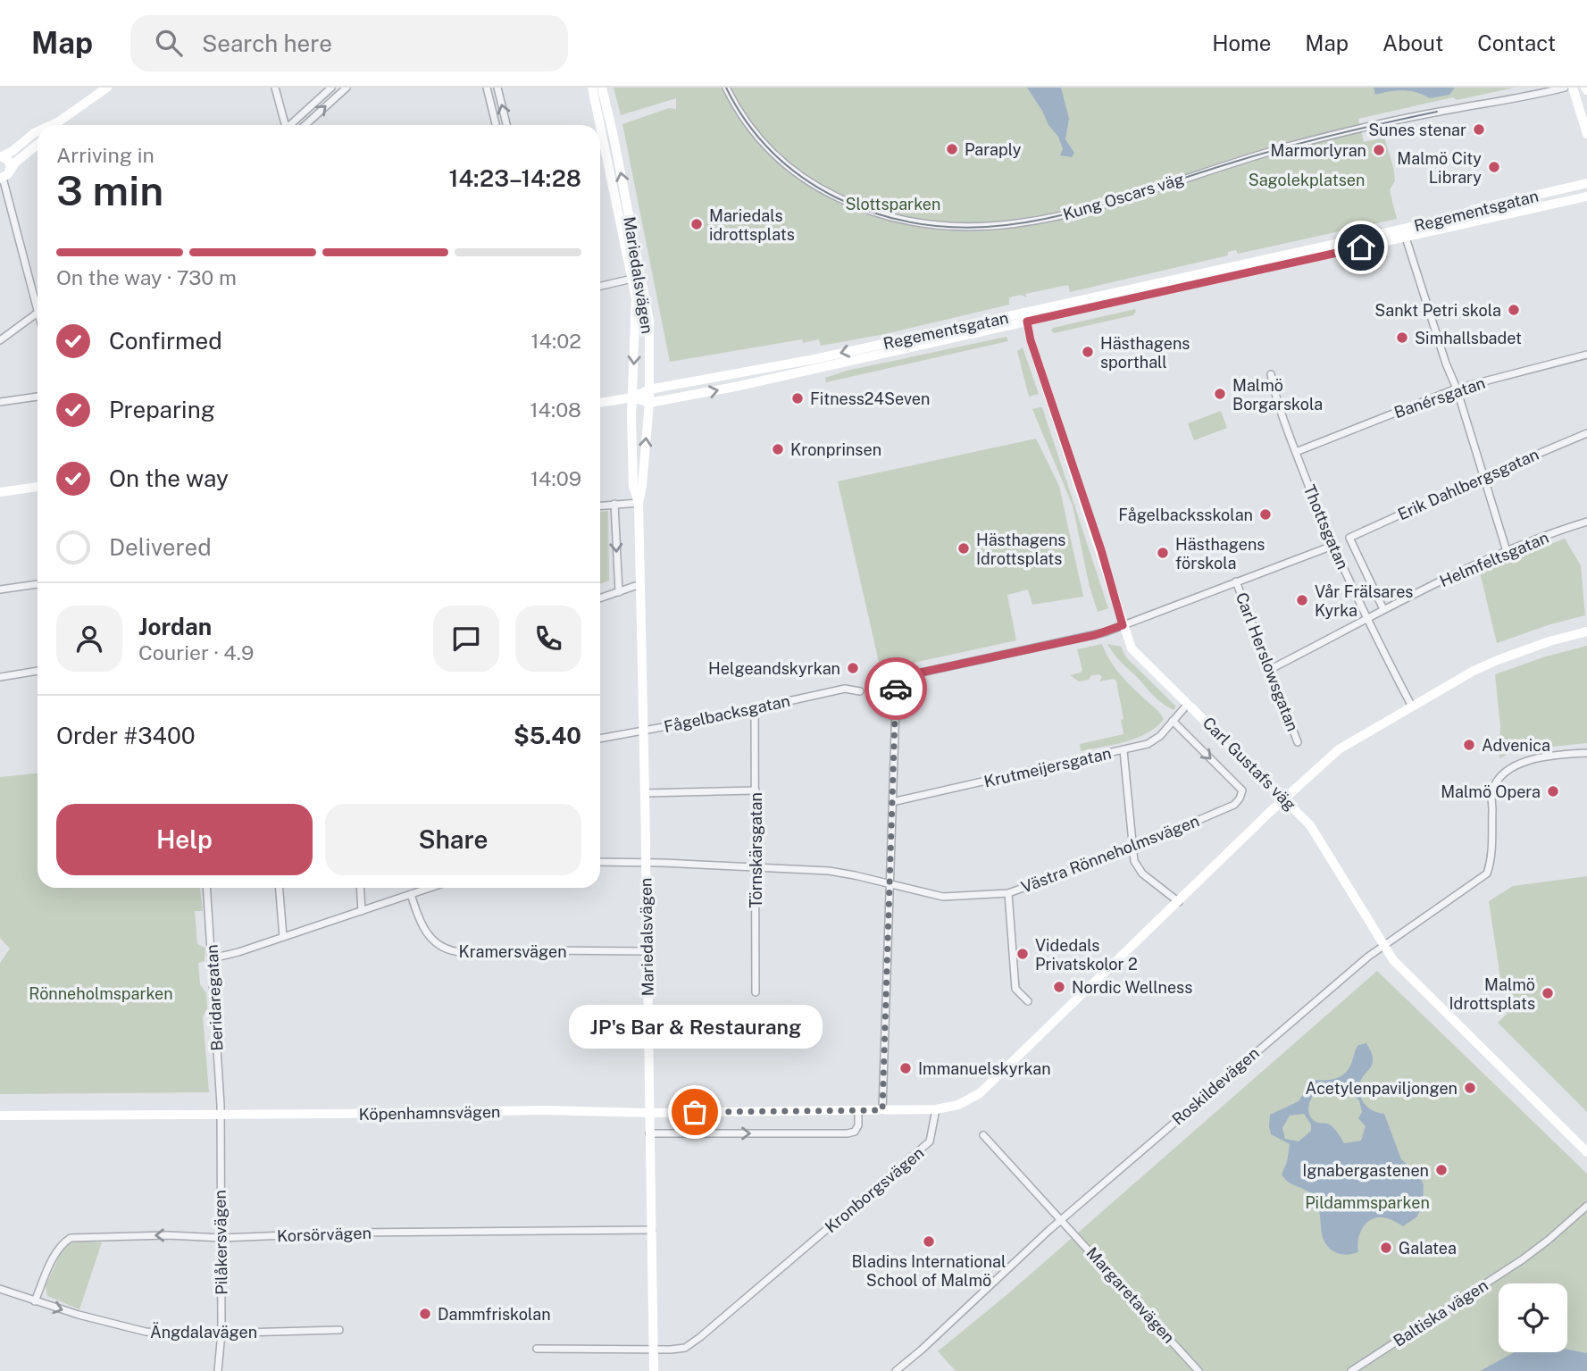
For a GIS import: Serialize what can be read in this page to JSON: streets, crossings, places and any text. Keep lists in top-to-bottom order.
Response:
{
  "streets": {
    "main road": [
      "Regementsgatan",
      "Mariedalsvägen",
      "Carl Gustafs väg",
      "Köpenhamnsvägen"
    ],
    "street": [
      "Kung Oscars väg",
      "Banérsgatan",
      "Erik Dahlbergsgatan",
      "Thottsgatan",
      "Helmfeltsgatan",
      "Carl Herslowsgatan",
      "Fågelbacksgatan",
      "Krutmeijersgatan",
      "Törnskärsgatan",
      "Västra Rönneholmsvägen",
      "Kramersvägen",
      "Beridaregatan",
      "Roskildevägen",
      "Kronborgsvägen",
      "Korsörvägen",
      "Pilåkersvägen",
      "Margaretavägen",
      "Baltiska vägen",
      "Ängdalavägen"
    ]
  },
  "crossings": [
    ["Regementsgatan", "Mariedalsvägen"],
    ["Regementsgatan", "Carl Gustafs väg"],
    ["Mariedalsvägen", "Fågelbacksgatan"],
    ["Mariedalsvägen", "Västra Rönneholmsvägen"],
    ["Mariedalsvägen", "Kramersvägen"],
    ["Mariedalsvägen", "Köpenhamnsvägen"],
    ["Mariedalsvägen", "Kronborgsvägen"],
    ["Mariedalsvägen", "Korsörvägen"],
    ["Banérsgatan", "Thottsgatan"],
    ["Erik Dahlbergsgatan", "Thottsgatan"],
    ["Thottsgatan", "Helmfeltsgatan"],
    ["Helmfeltsgatan", "Carl Herslowsgatan"],
    ["Fågelbacksgatan", "Törnskärsgatan"],
    ["Carl Gustafs väg", "Krutmeijersgatan"],
    ["Carl Gustafs väg", "Västra Rönneholmsvägen"],
    ["Carl Gustafs väg", "Roskildevägen"],
    ["Törnskärsgatan", "Västra Rönneholmsvägen"],
    ["Beridaregatan", "Köpenhamnsvägen"],
    ["Beridaregatan", "Pilåkersvägen"],
    ["Roskildevägen", "Margaretavägen"],
    ["Köpenhamnsvägen", "Kronborgsvägen"],
    ["Köpenhamnsvägen", "Pilåkersvägen"],
    ["Korsörvägen", "Pilåkersvägen"],
    ["Korsörvägen", "Ängdalavägen"],
    ["Pilåkersvägen", "Ängdalavägen"]
  ],
  "one_way": ["Ängdalavägen"],
  "parks": [
    "Sagolekplatsen",
    "Slottsparken",
    "Rönneholmsparken",
    "Pildammsparken"
  ],
  "places": [
    "Sunes stenar",
    "Paraply",
    "Marmorlyran",
    "Malmö City Library",
    "Mariedals idrottsplats",
    "Sankt Petri skola",
    "Simhallsbadet",
    "Hästhagens sporthall",
    "Malmö Borgarskola",
    "Fitness24Seven",
    "Kronprinsen",
    "Fågelbacksskolan",
    "Hästhagens Idrottsplats",
    "Hästhagens förskola",
    "Vår Frälsares Kyrka",
    "Helgeandskyrkan",
    "Advenica",
    "Malmö Opera",
    "Videdals Privatskolor 2",
    "Nordic Wellness",
    "Malmö Idrottsplats",
    "Immanuelskyrkan",
    "Acetylenpaviljongen",
    "JP's Bar & Restaurang",
    "Ignabergastenen",
    "Bladins International School of Malmö",
    "Galatea",
    "Dammfriskolan"
  ],
  "page": {
    "header": "Map",
    "search": "Search here",
    "nav": [
      "Home",
      "Map",
      "About",
      "Contact"
    ],
    "heading": ["3 min", "Arriving in", "14:23–14:28"],
    "panel": [
      "Jordan",
      "Courier · 4.9",
      "Order #3400",
      "$5.40"
    ],
    "bar": "On the way · 730 m",
    "list": [
      ["Confirmed", "14:02"],
      ["Preparing", "14:08"],
      ["On the way", "14:09"],
      "Delivered"
    ],
    "buttons": ["Help", "Share"],
    "bubble": "JP's Bar & Restaurang"
  }
}
